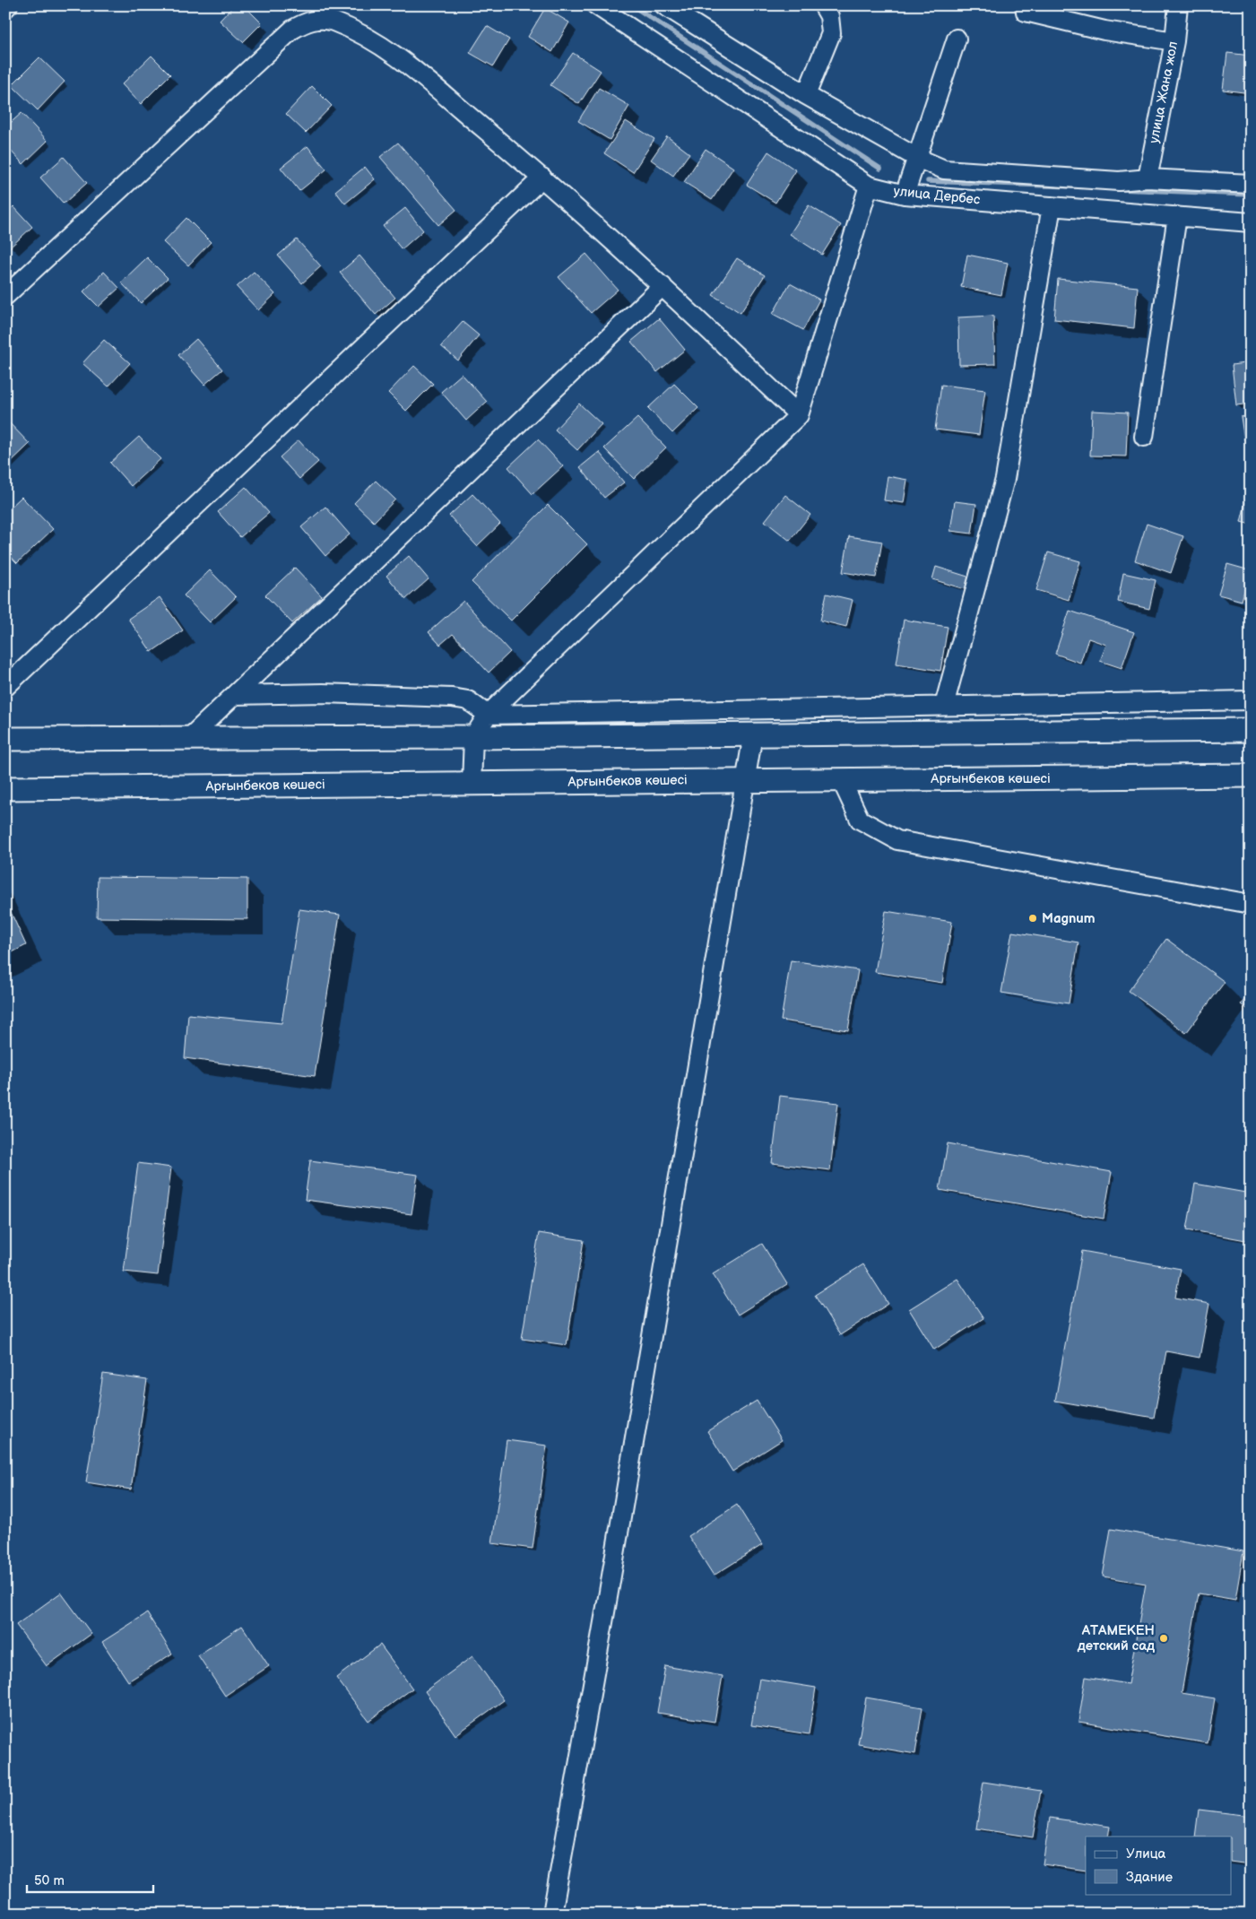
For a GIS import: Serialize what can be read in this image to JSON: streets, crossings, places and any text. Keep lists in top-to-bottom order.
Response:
{
  "streets": {
    "main road": ["Арғынбеков көшесі"],
    "street": ["улица Жана жол", "улица Дербес"]
  },
  "crossings": [
    ["улица Жана жол", "улица Дербес"]
  ],
  "places": ["Magnum", "АТАМЕКЕН детский сад"],
  "legend": ["Улица", "Здание"],
  "scale_bar": "50 m"
}
